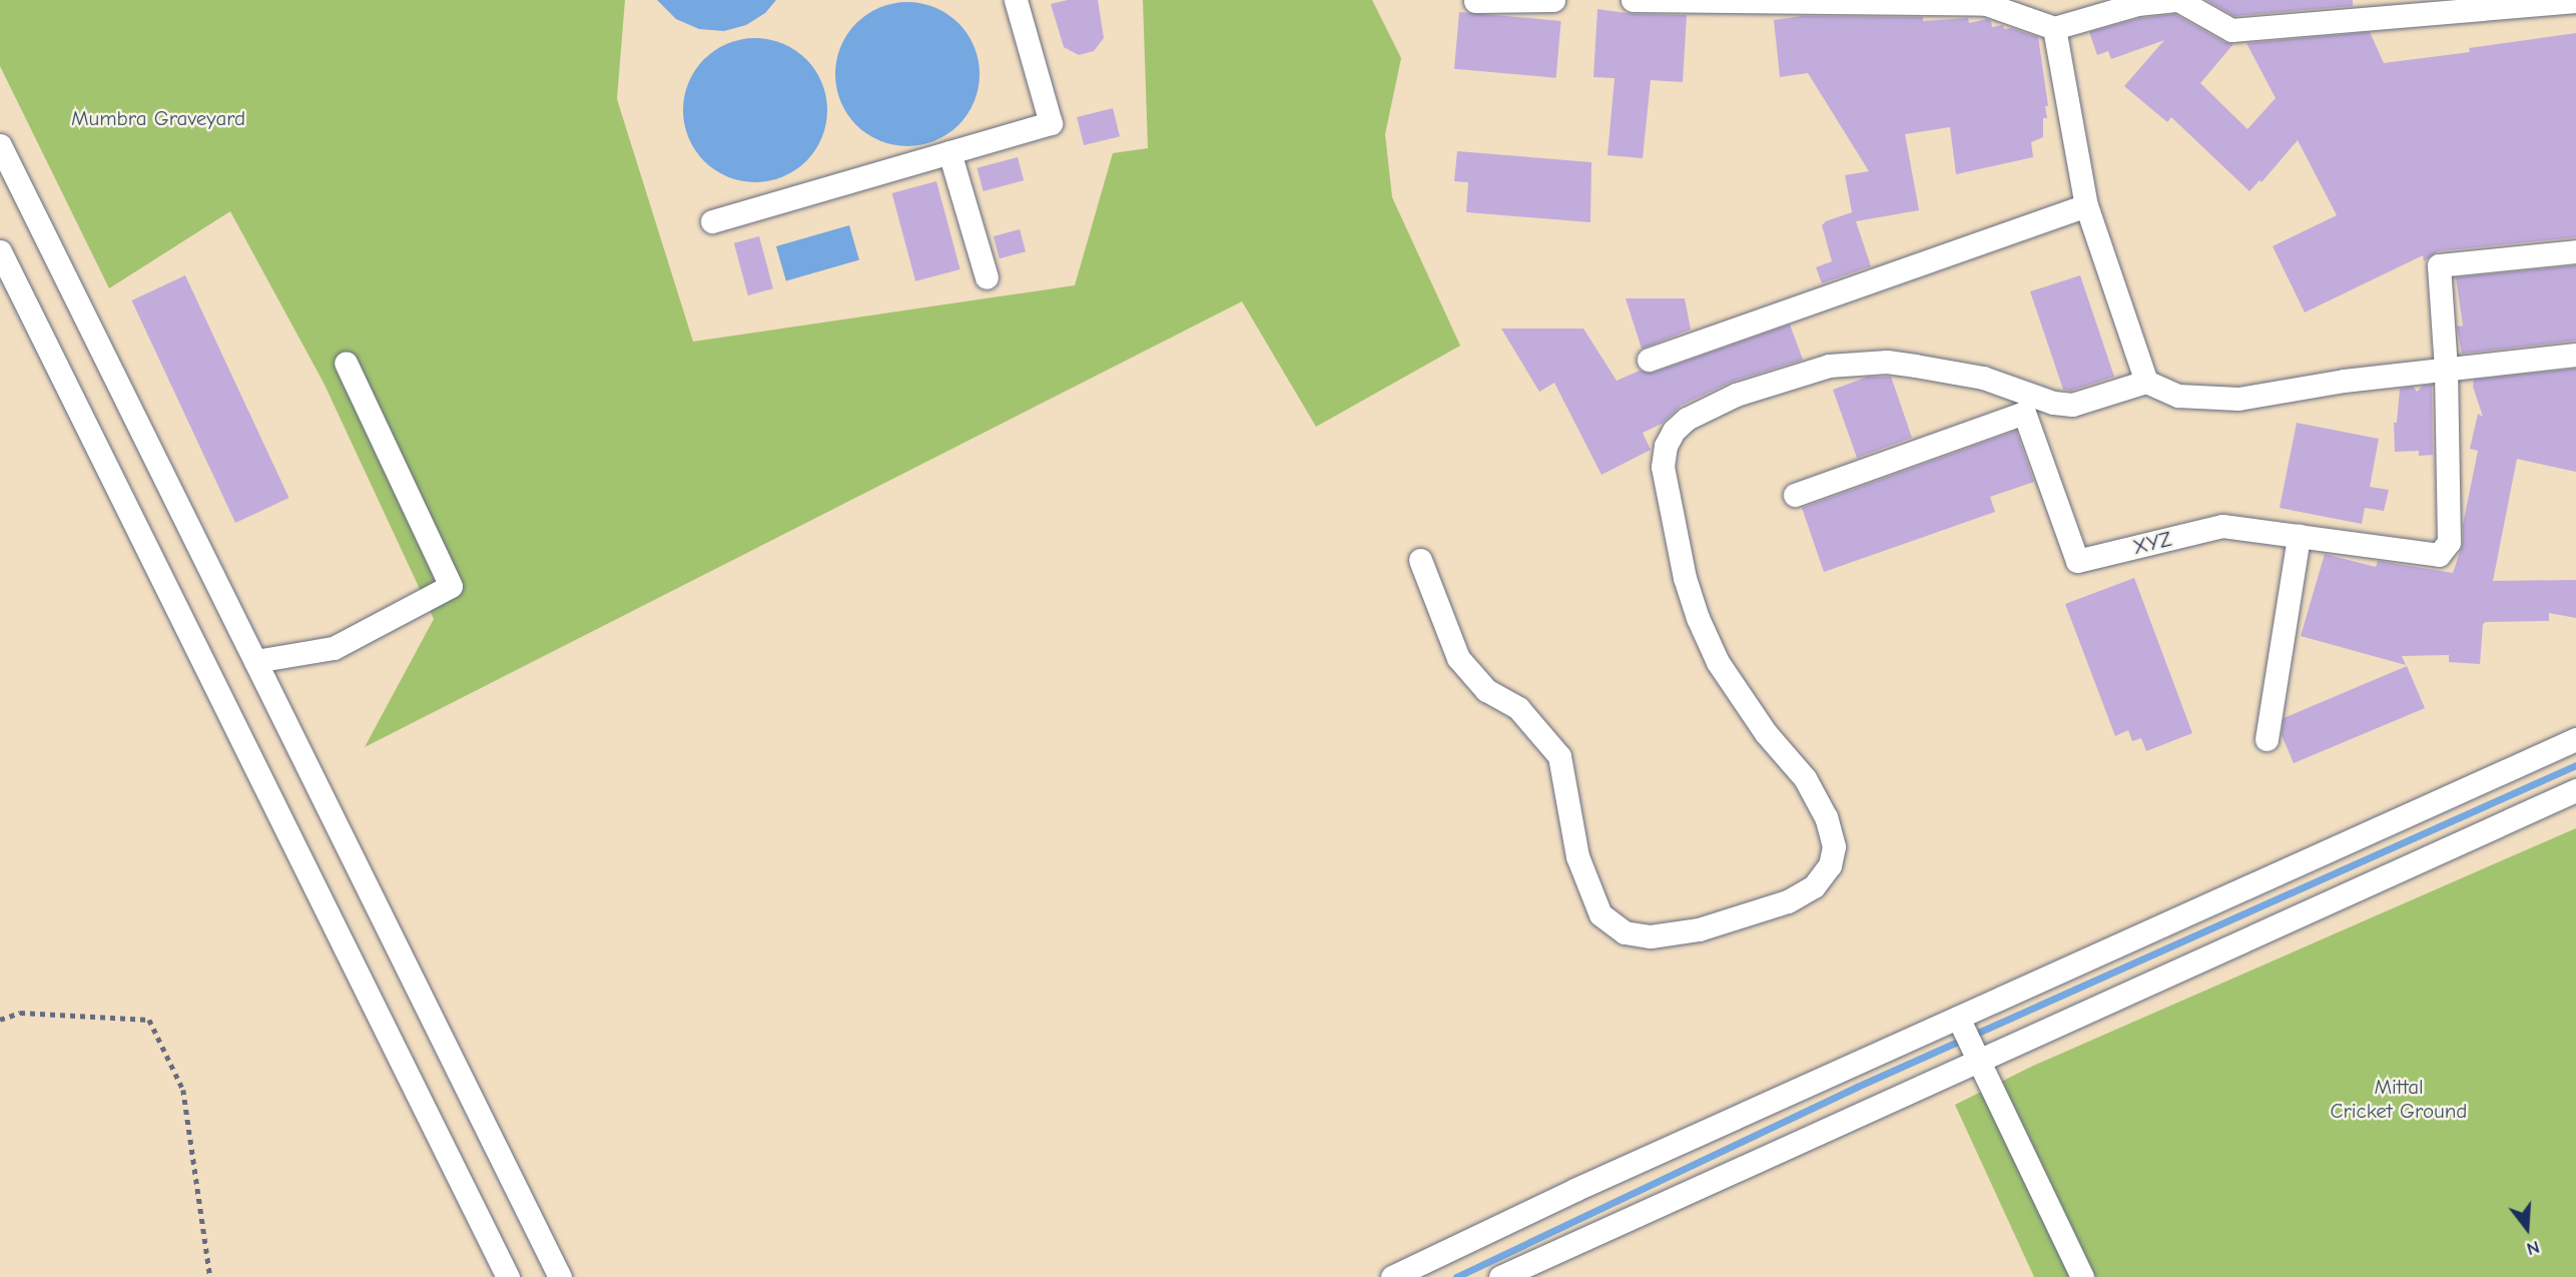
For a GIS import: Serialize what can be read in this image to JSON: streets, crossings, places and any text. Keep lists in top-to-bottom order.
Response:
{
  "streets": {
    "street": ["XYZ"]
  },
  "parks": ["Mumbra Graveyard", "Mittal Cricket Ground"],
  "north": "bottom"
}
